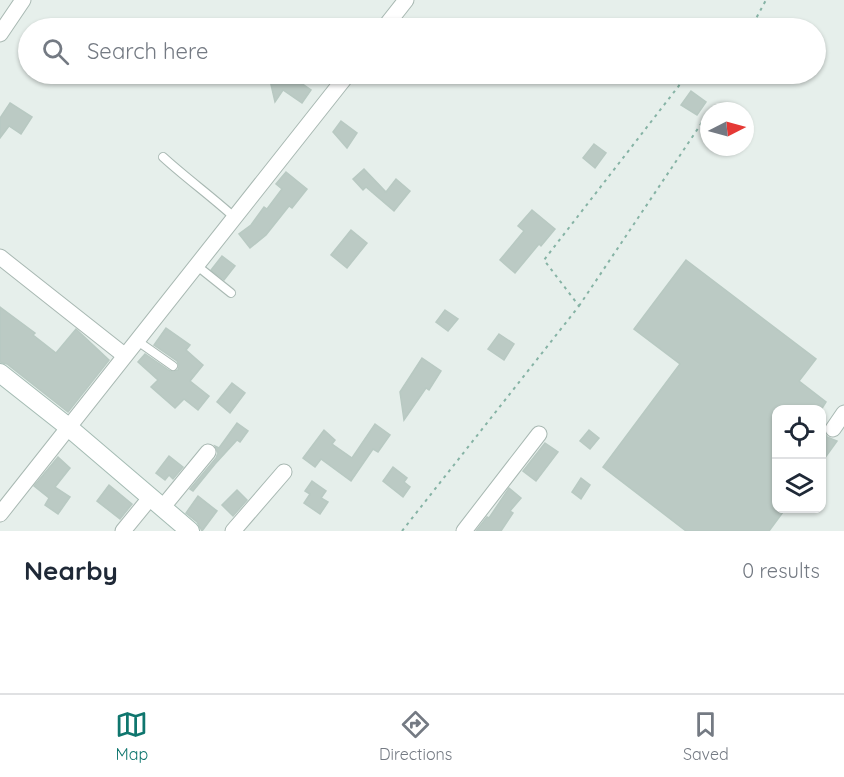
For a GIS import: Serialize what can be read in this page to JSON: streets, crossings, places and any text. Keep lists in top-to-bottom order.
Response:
{
  "north": "right",
  "page": {
    "search": "Search here",
    "heading": ["Nearby", "0 results"],
    "nav": ["Map", "Directions", "Saved"]
  }
}
